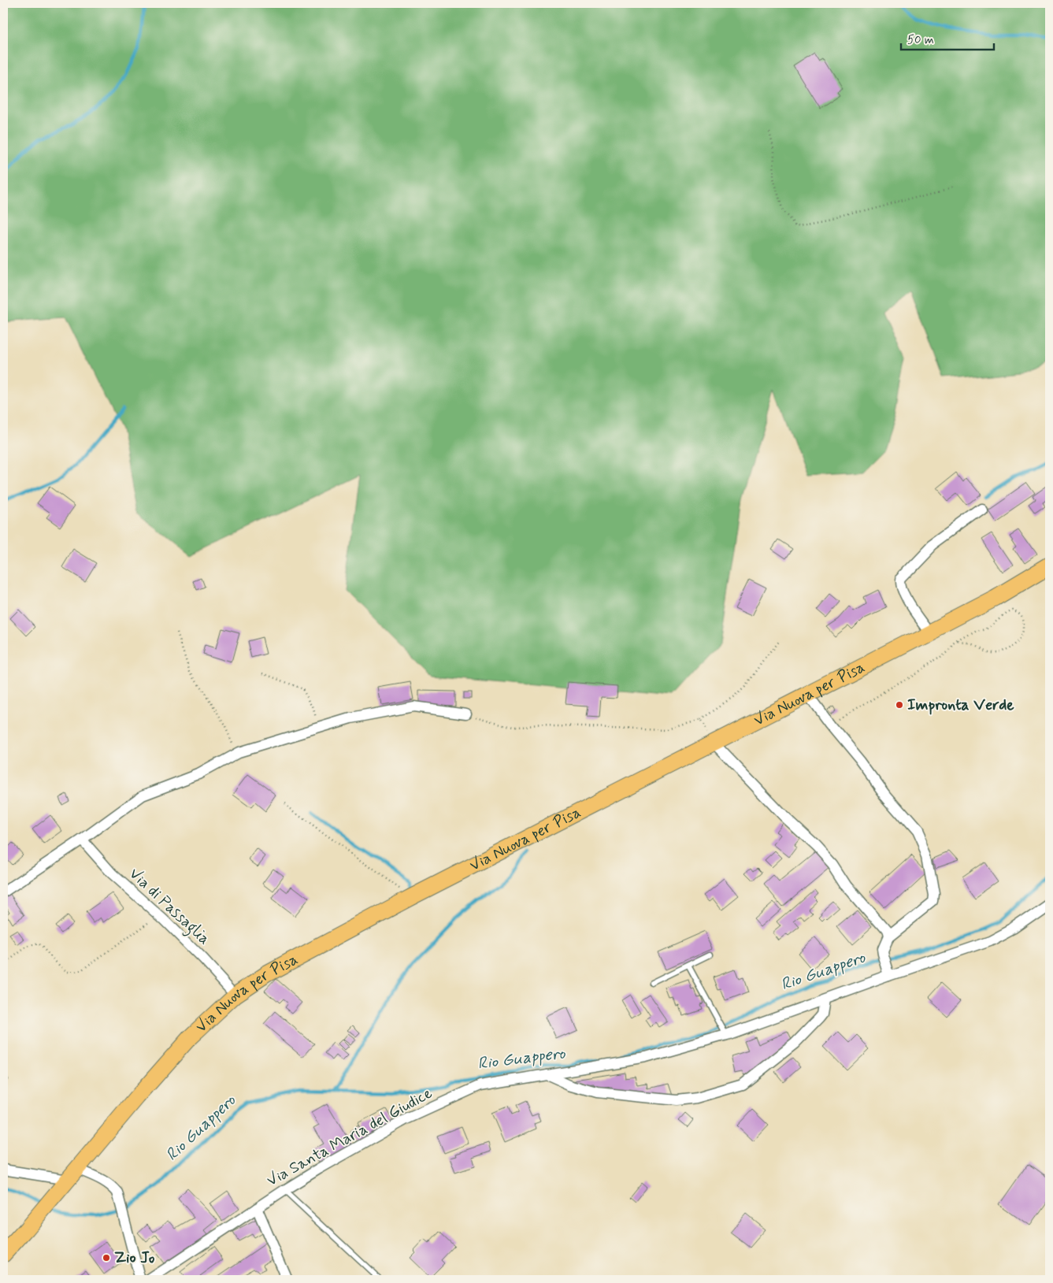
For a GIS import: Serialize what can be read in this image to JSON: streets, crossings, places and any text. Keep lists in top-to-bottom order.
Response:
{
  "streets": {
    "main road": ["Via Nuova per Pisa"],
    "street": ["Via di Passaglia", "Via Santa Maria del Giudice"]
  },
  "crossings": [
    ["Via Nuova per Pisa", "Via di Passaglia"]
  ],
  "water": ["Rio Guappero"],
  "places": ["Impronta Verde", "Zio Jo"],
  "scale_bar": "50 m"
}
